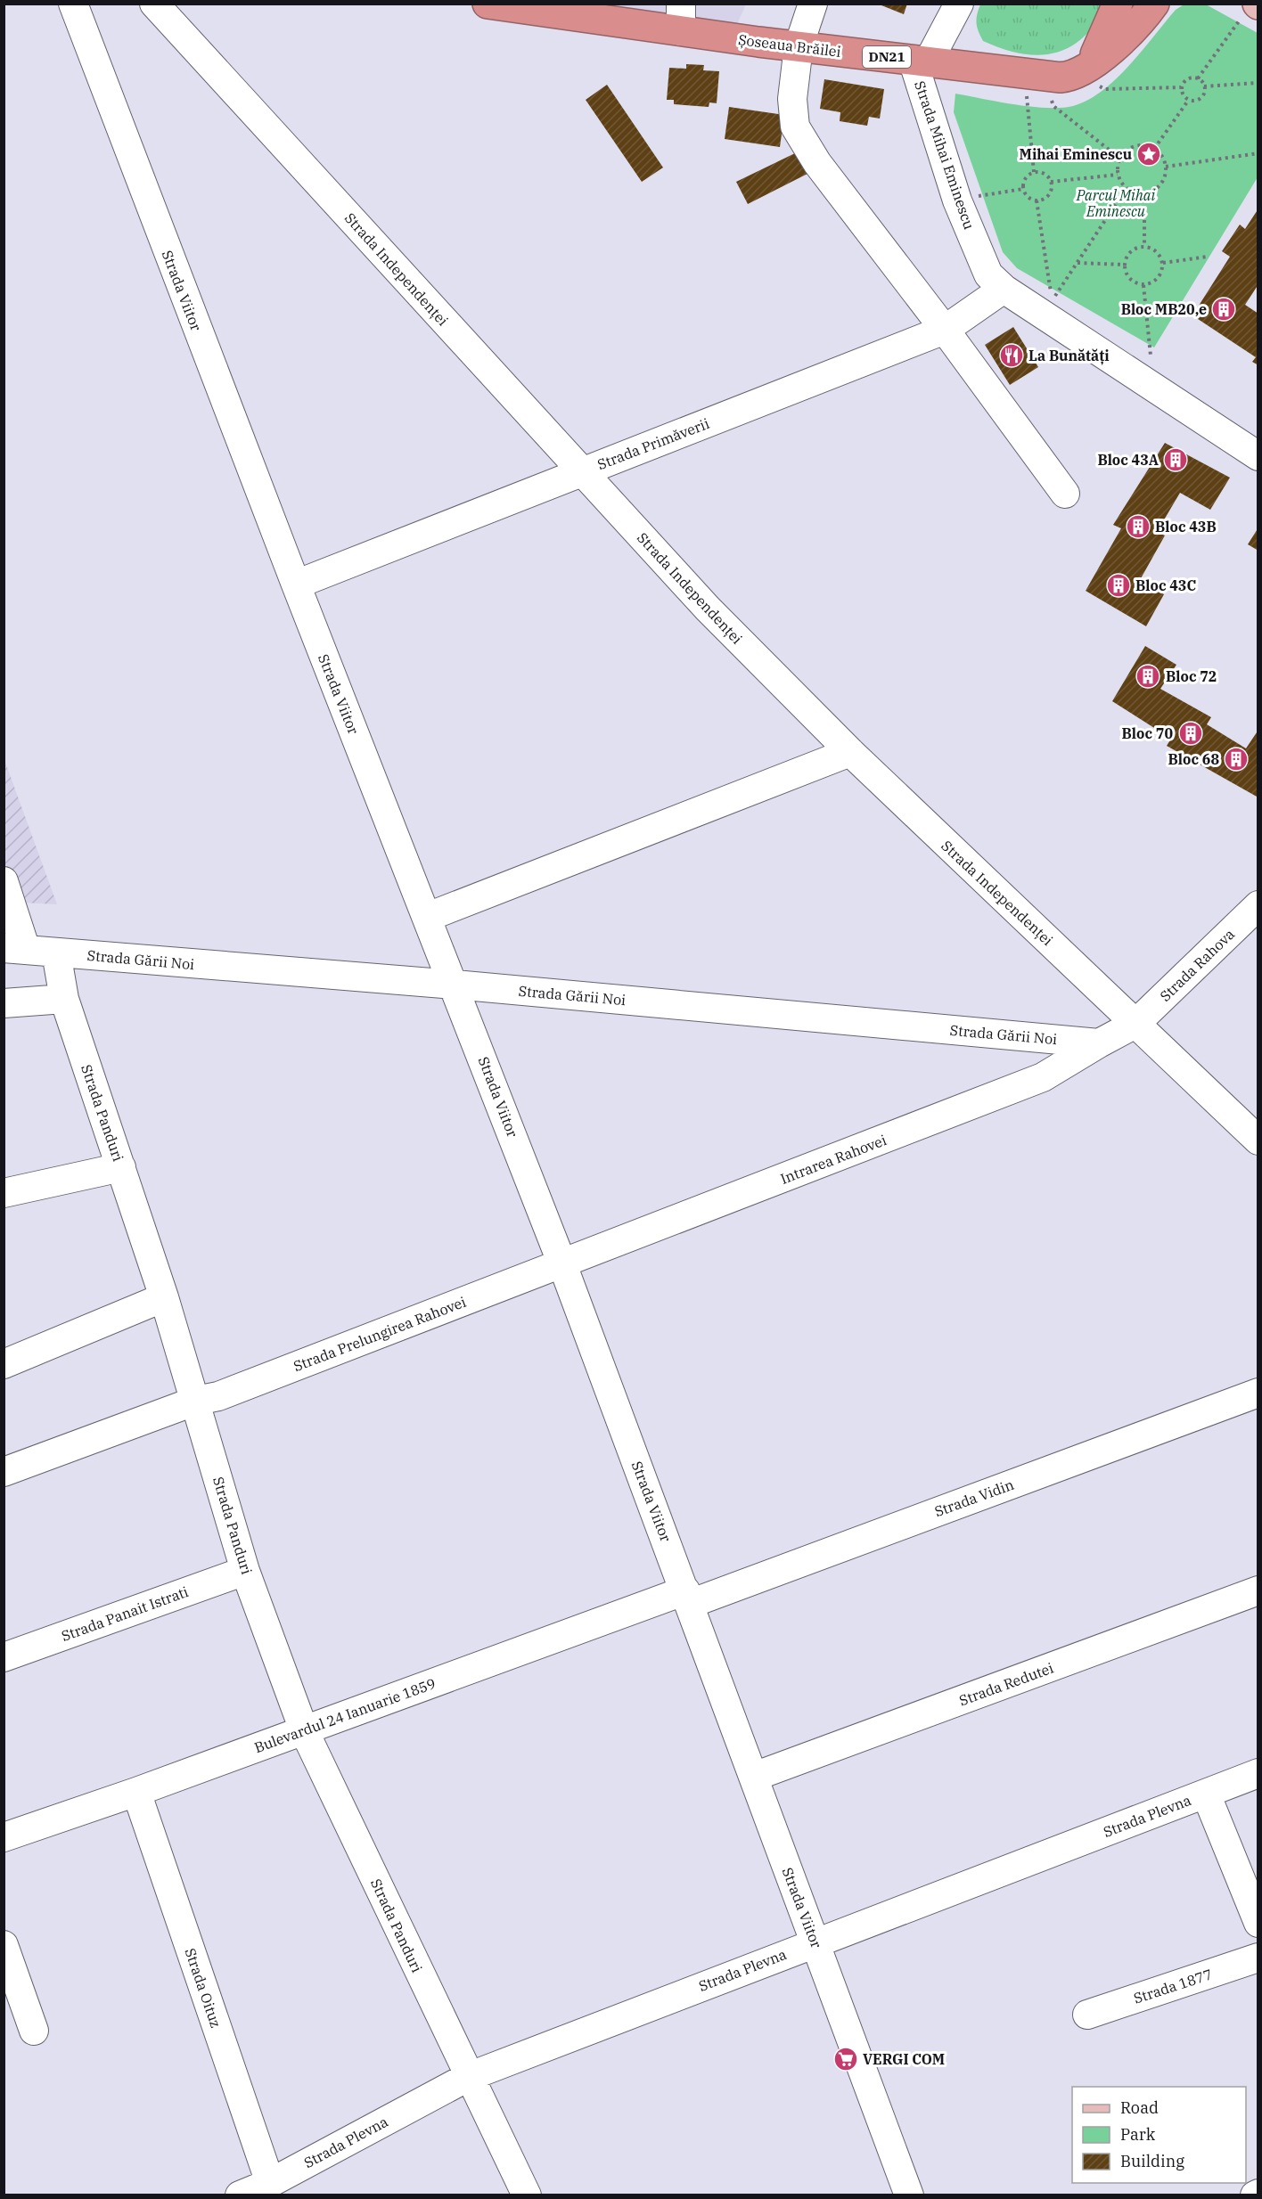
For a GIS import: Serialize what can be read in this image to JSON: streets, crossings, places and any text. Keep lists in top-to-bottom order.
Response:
{
  "streets": {
    "highway": ["Șoseaua Brăilei", "DN21"],
    "street": [
      "Strada Mihai Eminescu",
      "Strada Independenței",
      "Strada Viitor",
      "Strada Primăverii",
      "Strada Gării Noi",
      "Strada Rahova",
      "Strada Panduri",
      "Intrarea Rahovei",
      "Strada Prelungirea Rahovei",
      "Strada Vidin",
      "Strada Panait Istrati",
      "Strada Redutei",
      "Bulevardul 24 Ianuarie 1859",
      "Strada Plevna",
      "Strada 1877",
      "Strada Oituz"
    ]
  },
  "crossings": [
    ["Șoseaua Brăilei", "Strada Mihai Eminescu"],
    ["Strada Mihai Eminescu", "Strada Primăverii"],
    ["Strada Independenței", "Strada Primăverii"],
    ["Strada Independenței", "Strada Rahova"],
    ["Strada Viitor", "Strada Primăverii"],
    ["Strada Viitor", "Strada Gării Noi"],
    ["Strada Viitor", "Intrarea Rahovei"],
    ["Strada Viitor", "Strada Prelungirea Rahovei"],
    ["Strada Viitor", "Strada Vidin"],
    ["Strada Viitor", "Strada Redutei"],
    ["Strada Viitor", "Bulevardul 24 Ianuarie 1859"],
    ["Strada Viitor", "Strada Plevna"],
    ["Strada Gării Noi", "Strada Panduri"],
    ["Strada Gării Noi", "Intrarea Rahovei"],
    ["Strada Panduri", "Strada Prelungirea Rahovei"],
    ["Strada Panduri", "Strada Panait Istrati"],
    ["Strada Panduri", "Bulevardul 24 Ianuarie 1859"],
    ["Strada Panduri", "Strada Plevna"],
    ["Intrarea Rahovei", "Strada Prelungirea Rahovei"],
    ["Strada Vidin", "Bulevardul 24 Ianuarie 1859"],
    ["Bulevardul 24 Ianuarie 1859", "Strada Oituz"],
    ["Strada Plevna", "Strada Oituz"]
  ],
  "parks": ["Parcul Mihai Eminescu"],
  "places": {
    "place": ["Mihai Eminescu"],
    "building": [
      "Bloc MB20,e",
      "Bloc 43A",
      "Bloc 43B",
      "Bloc 43C",
      "Bloc 72",
      "Bloc 70",
      "Bloc 68"
    ],
    "restaurant": ["La Bunătăți"],
    "supermarket": ["VERGI COM"]
  },
  "legend": ["Road", "Park", "Building"]
}
